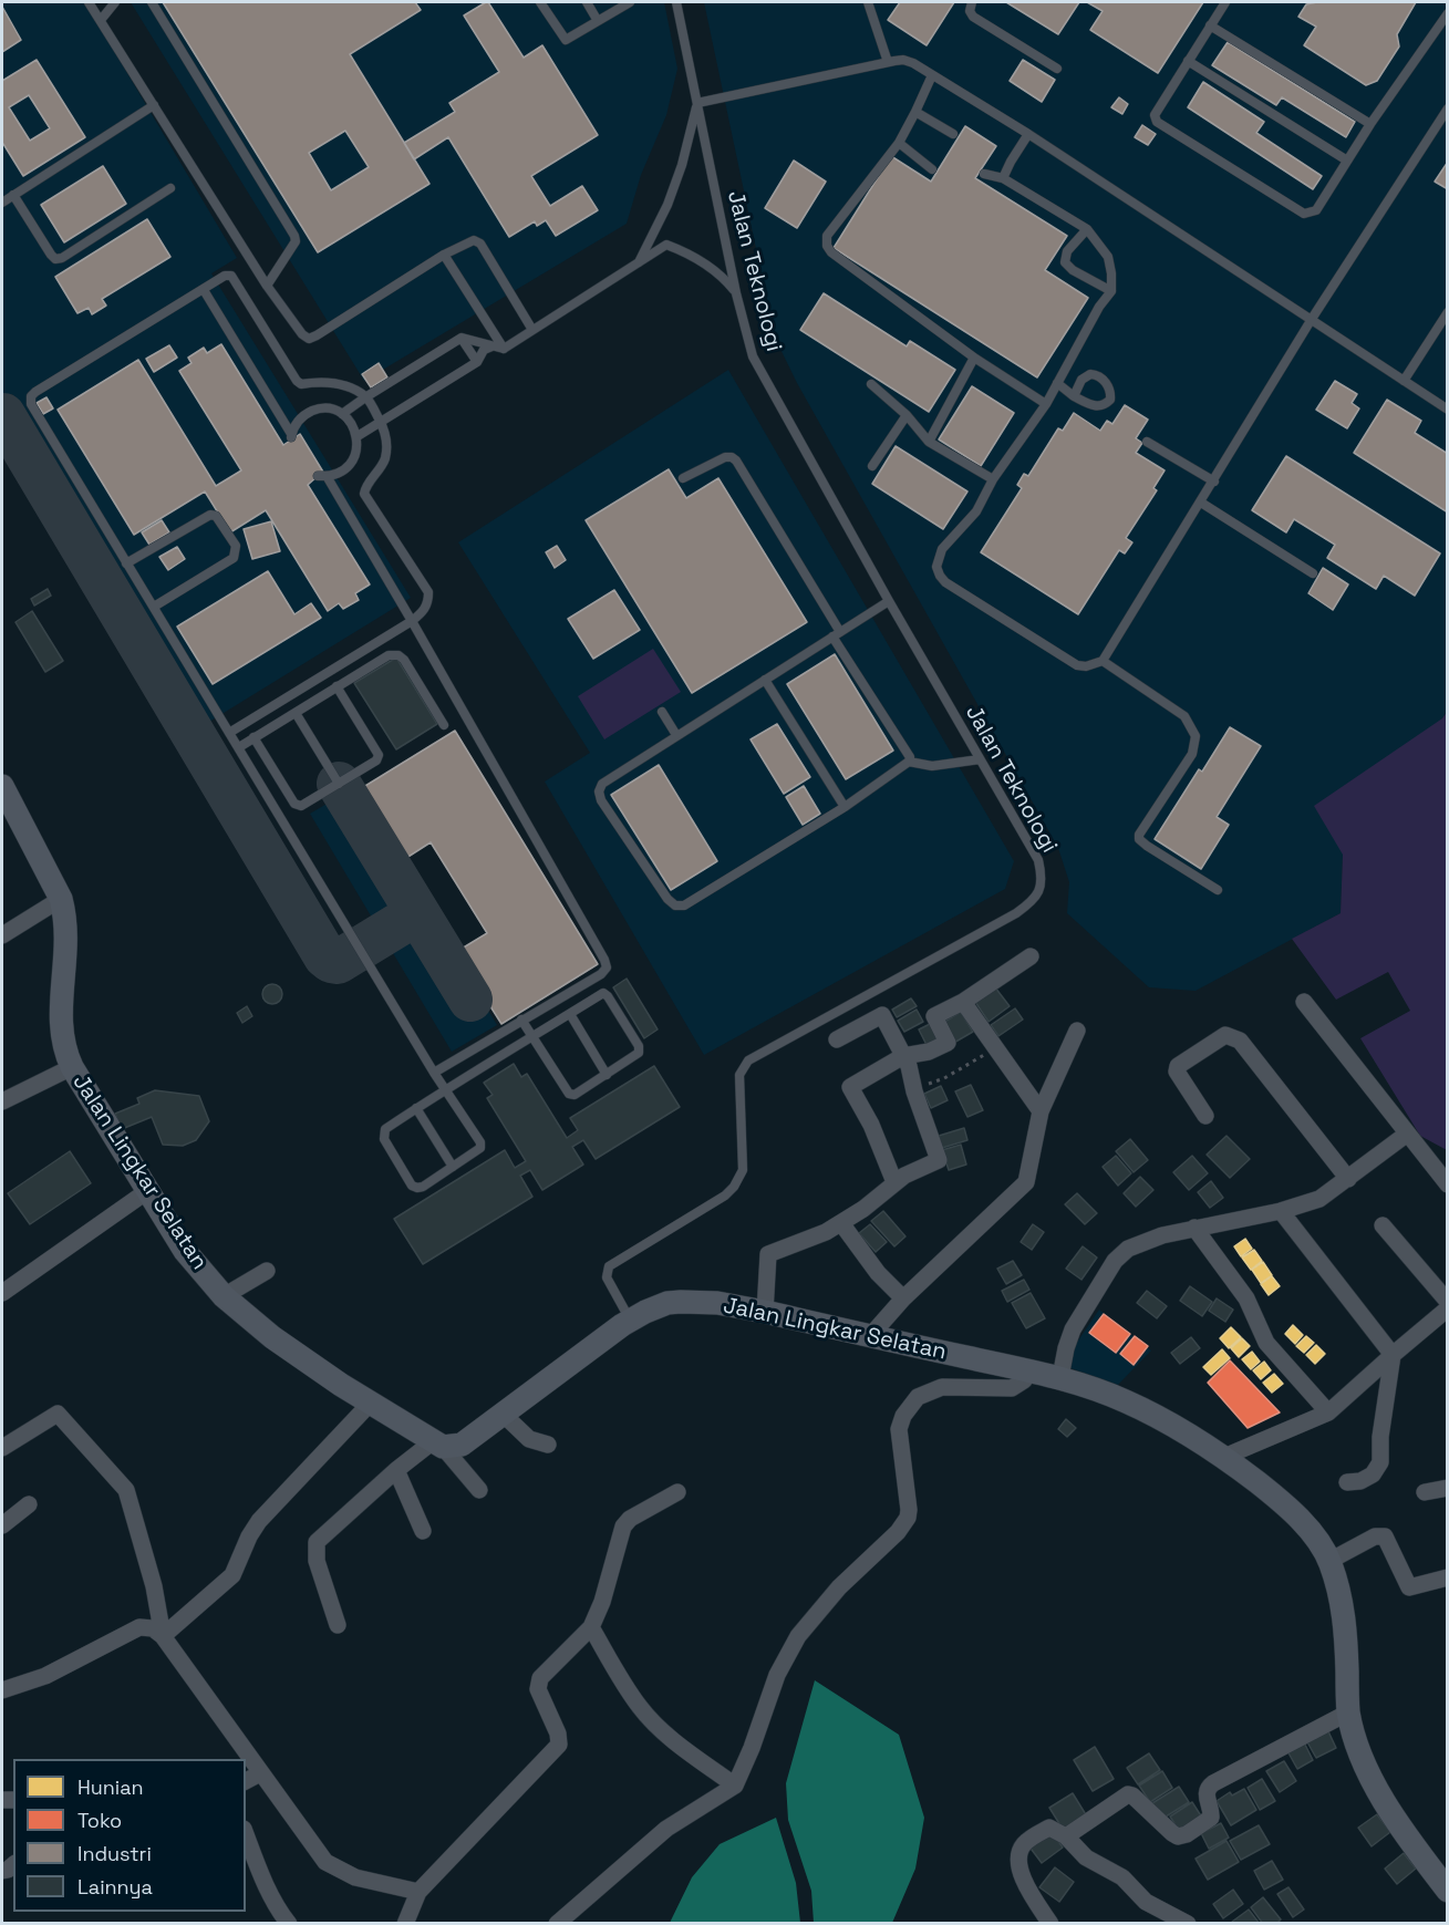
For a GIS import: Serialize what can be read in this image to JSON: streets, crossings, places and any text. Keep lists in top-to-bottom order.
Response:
{
  "streets": {
    "main road": ["Jalan Lingkar Selatan"],
    "lane": ["Jalan Teknologi"]
  },
  "crossings": [
    ["Jalan Teknologi", "Jalan Lingkar Selatan"]
  ],
  "legend": [
    "Hunian",
    "Toko",
    "Industri",
    "Lainnya"
  ]
}
